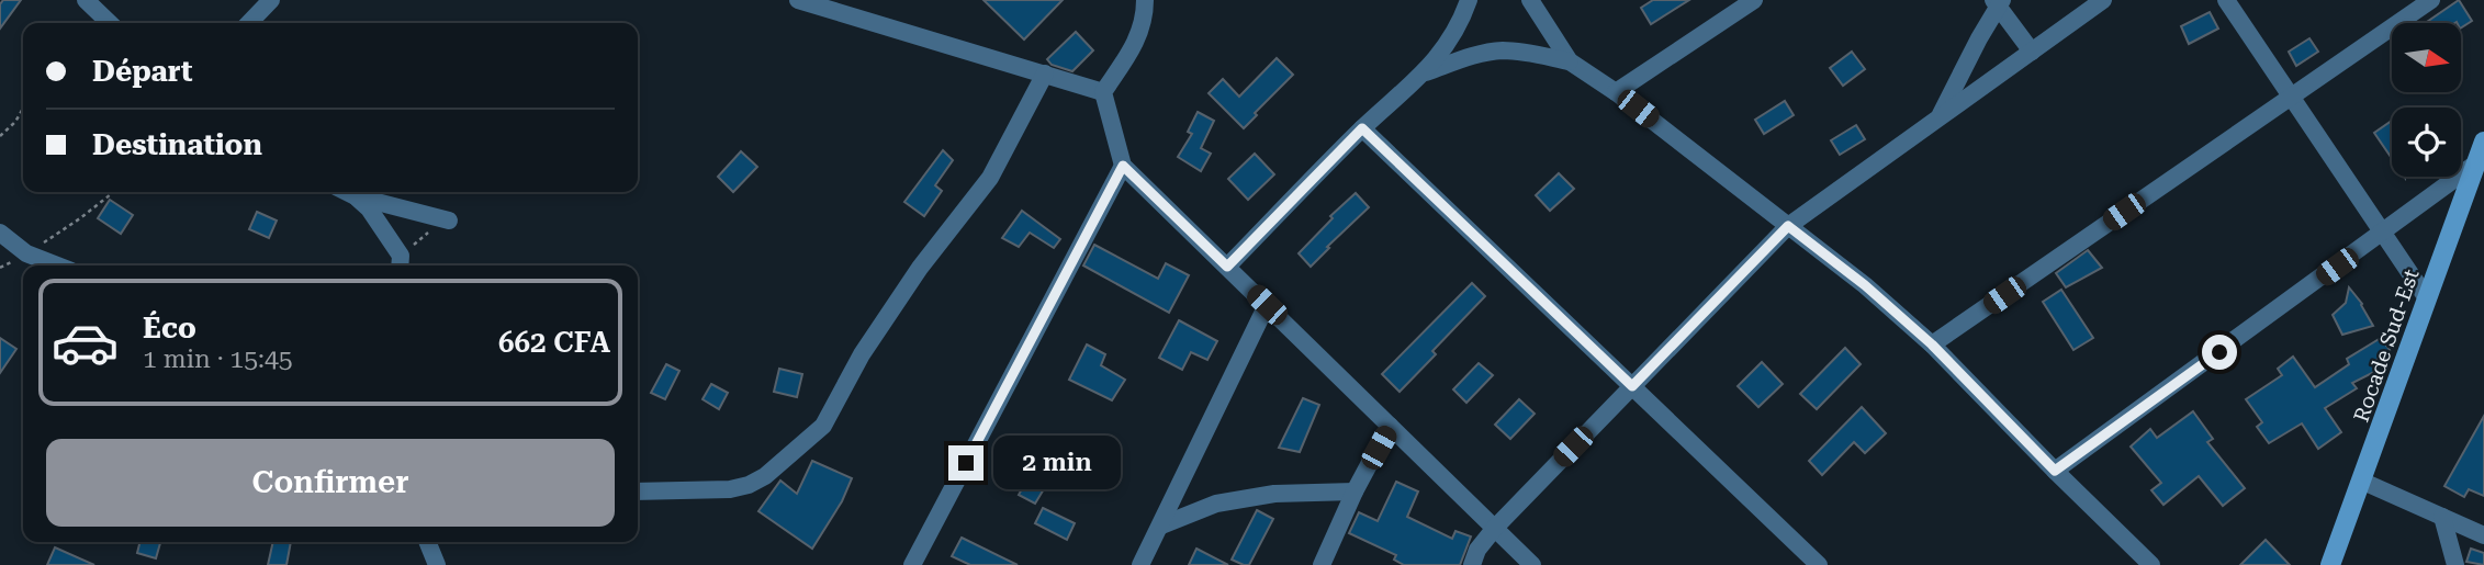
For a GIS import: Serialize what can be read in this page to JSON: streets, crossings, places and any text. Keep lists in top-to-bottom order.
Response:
{
  "streets": {
    "street": ["Rocade Sud-Est"]
  },
  "north": "right",
  "page": {
    "banner": ["Départ", "Destination"],
    "list": [
      {
        "name": "Éco",
        "note": "1 min · 15:45",
        "value": "662 CFA"
      }
    ],
    "buttons": "Confirmer",
    "bubble": "2 min"
  }
}
